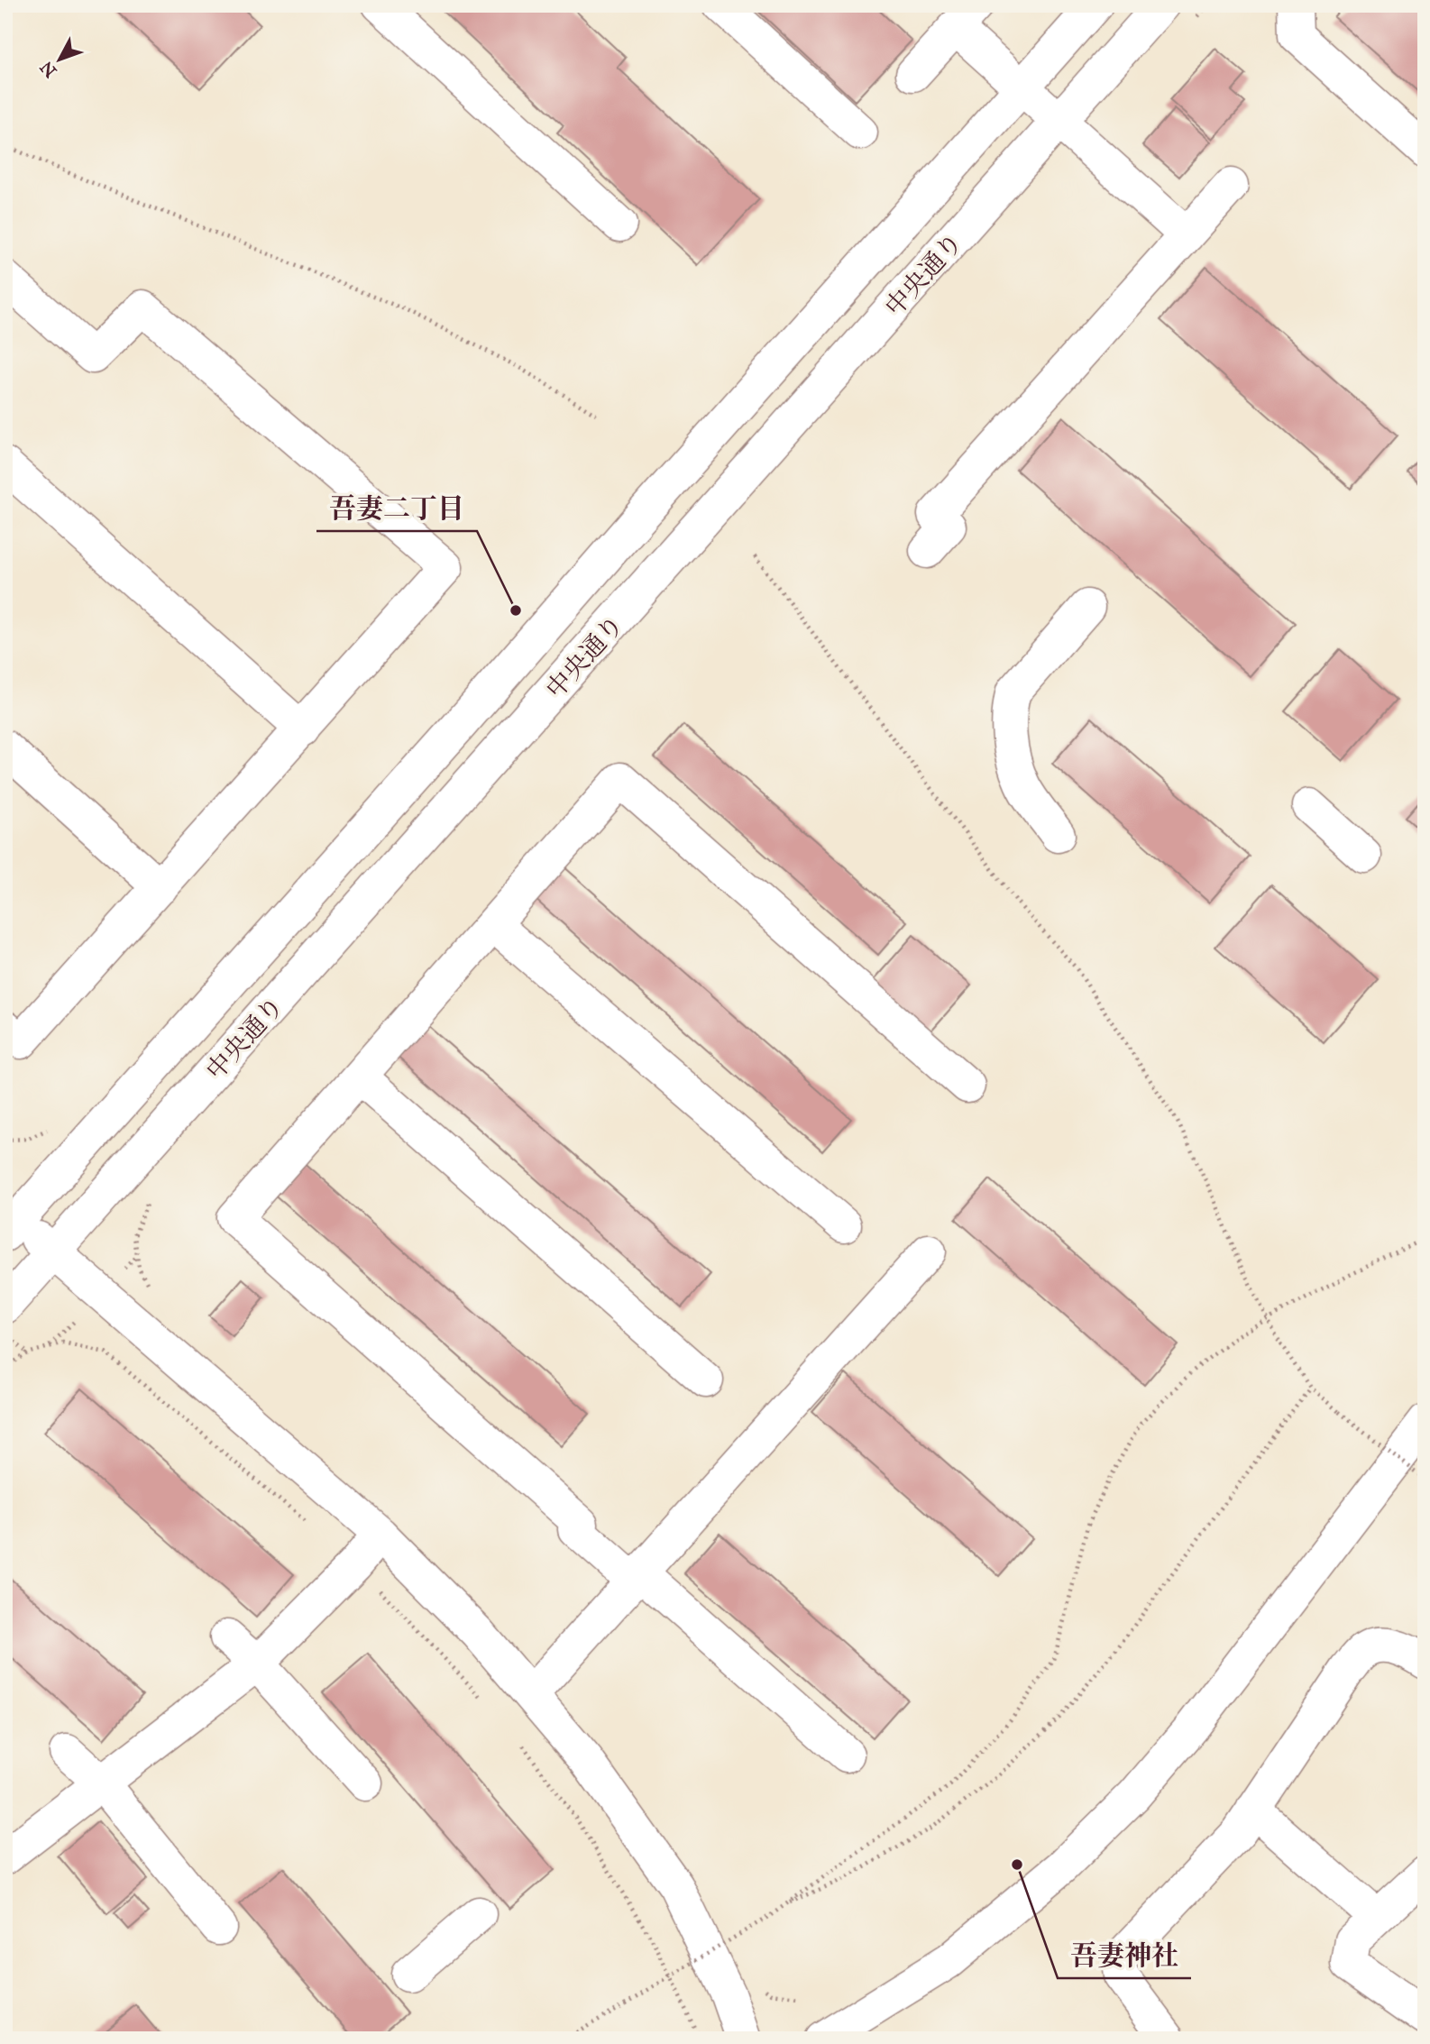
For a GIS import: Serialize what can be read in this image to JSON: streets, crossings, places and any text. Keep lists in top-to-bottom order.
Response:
{
  "streets": {
    "street": ["中央通り"]
  },
  "places": ["吾妻二丁目", "吾妻神社"],
  "north": "bottom left"
}
